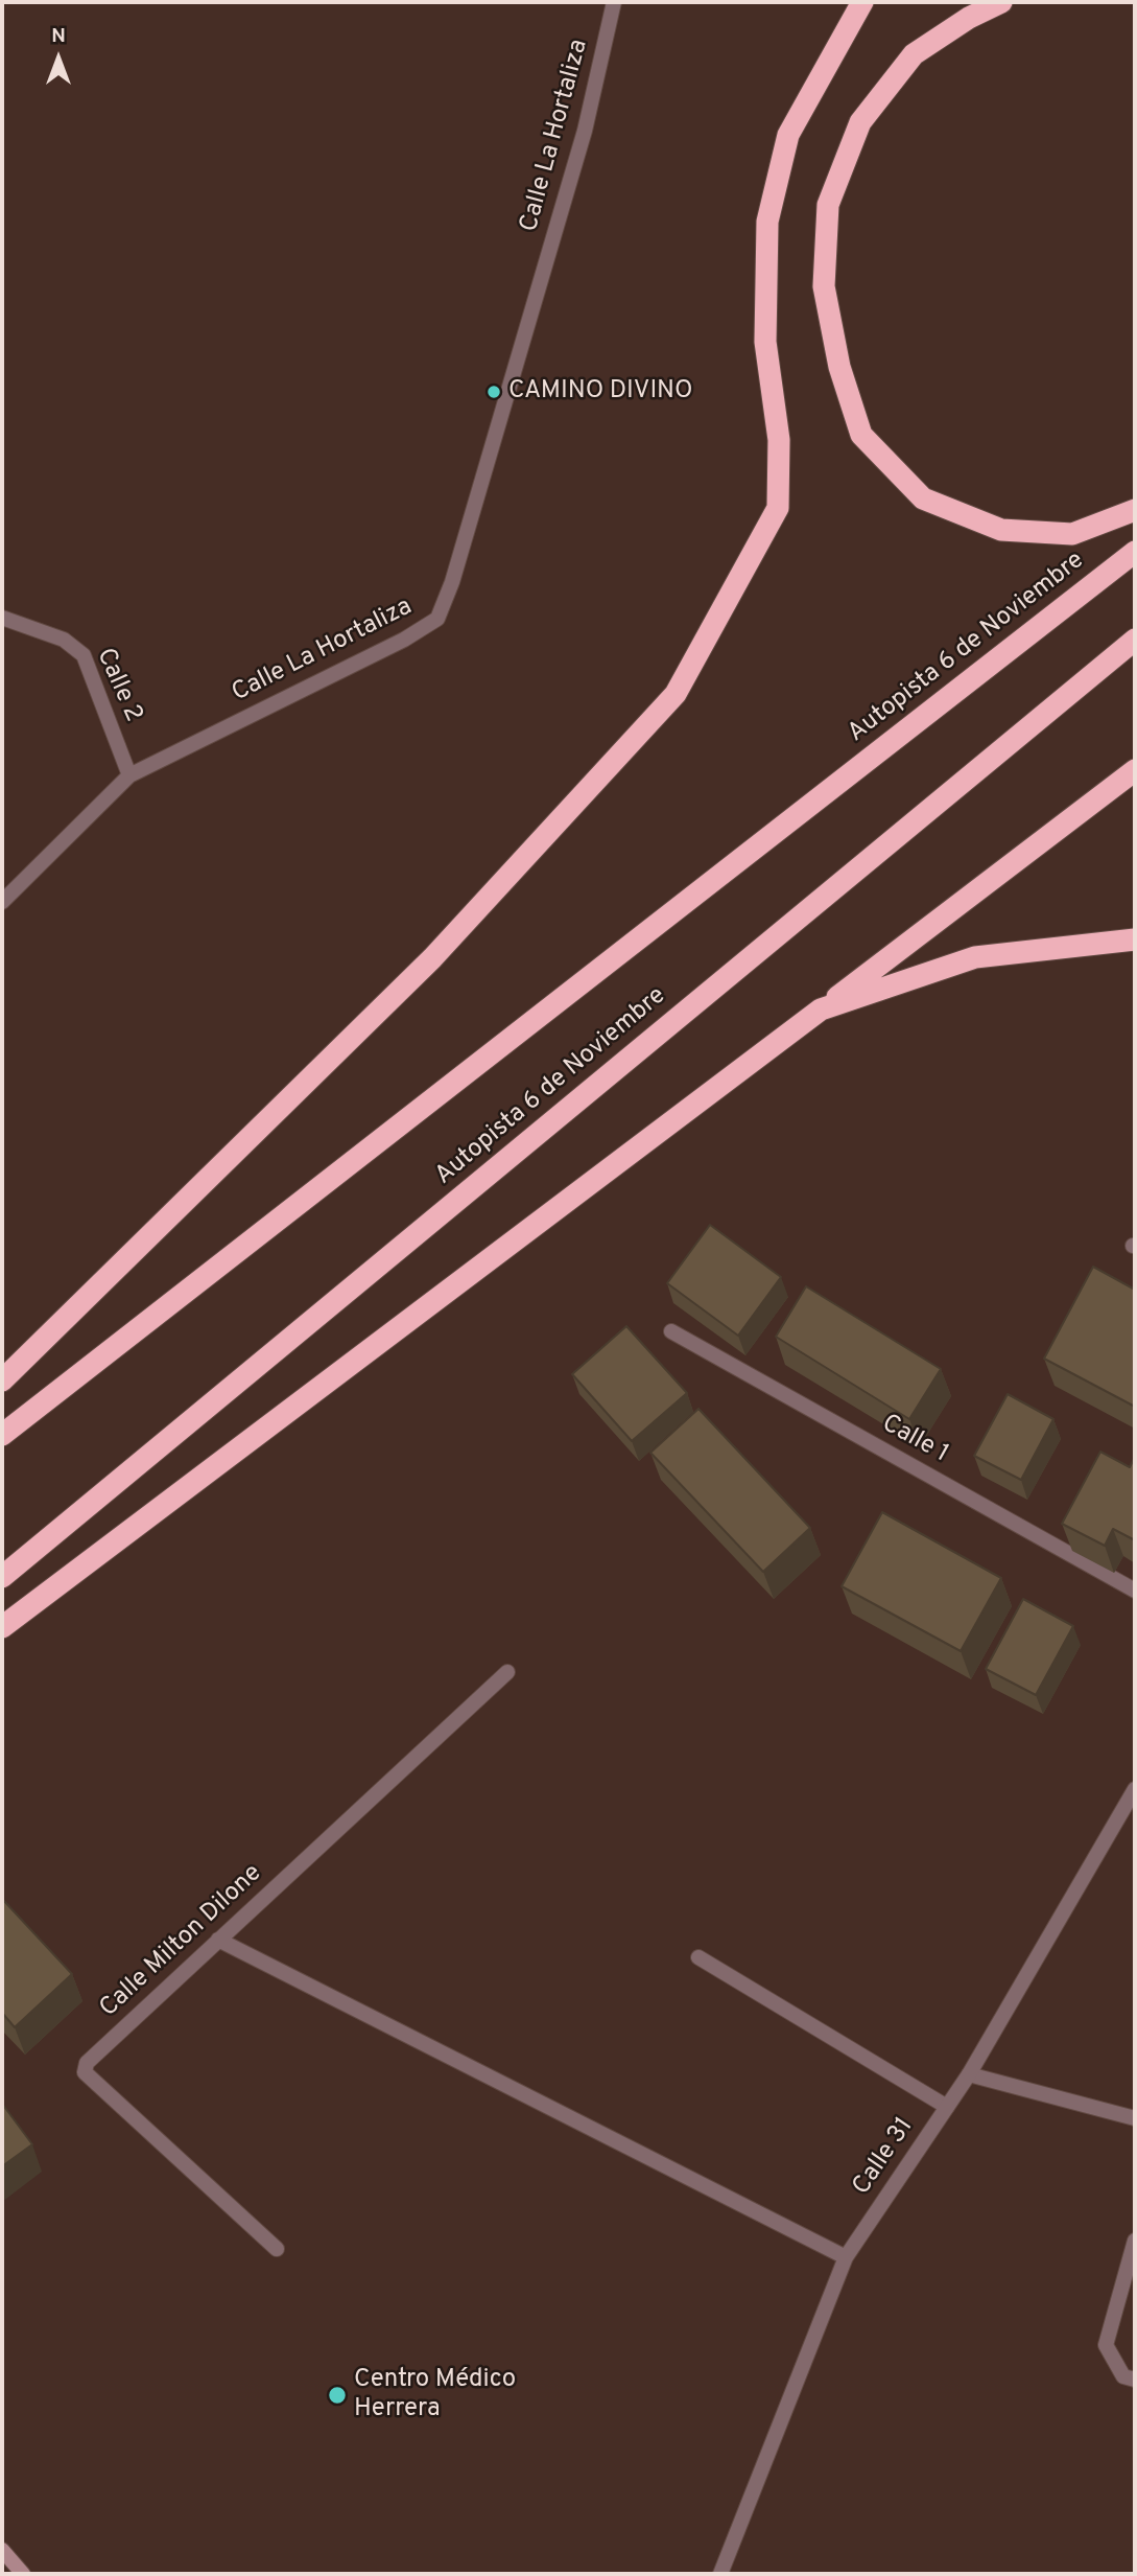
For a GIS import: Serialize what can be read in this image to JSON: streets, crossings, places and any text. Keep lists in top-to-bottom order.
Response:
{
  "streets": {
    "highway": ["Autopista 6 de Noviembre"],
    "street": [
      "Calle La Hortaliza",
      "Calle 2",
      "Calle 1",
      "Calle Milton Dilone",
      "Calle 31"
    ]
  },
  "crossings": [
    ["Calle La Hortaliza", "Calle 2"]
  ],
  "places": ["CAMINO DIVINO", "Centro Médico Herrera"],
  "north": "top"
}
